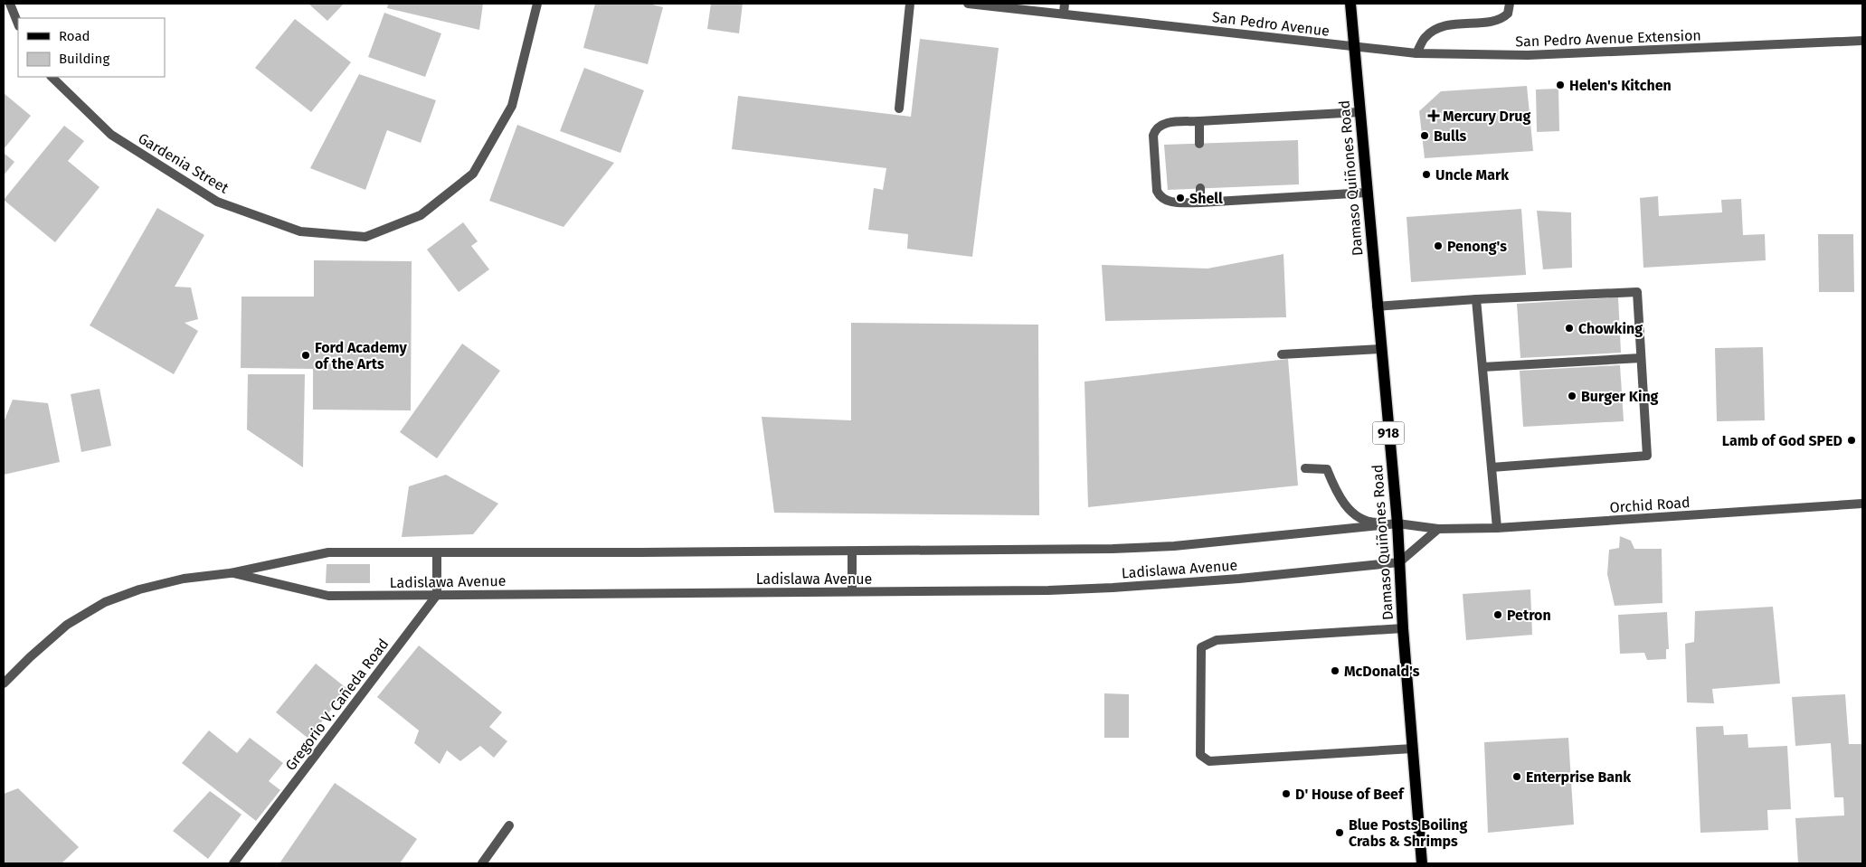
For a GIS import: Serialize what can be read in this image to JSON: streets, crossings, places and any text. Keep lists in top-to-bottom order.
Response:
{
  "streets": {
    "main road": ["Damaso Quiñones Road", "918"],
    "street": [
      "San Pedro Avenue",
      "San Pedro Avenue Extension",
      "Gardenia Street",
      "Orchid Road",
      "Ladislawa Avenue",
      "Gregorio V. Cañeda Road"
    ]
  },
  "crossings": [
    ["San Pedro Avenue", "San Pedro Avenue Extension"],
    ["San Pedro Avenue", "Damaso Quiñones Road"],
    ["San Pedro Avenue Extension", "Damaso Quiñones Road"],
    ["Damaso Quiñones Road", "Orchid Road"],
    ["Damaso Quiñones Road", "Ladislawa Avenue"],
    ["Orchid Road", "Ladislawa Avenue"],
    ["Ladislawa Avenue", "Gregorio V. Cañeda Road"]
  ],
  "places": {
    "other": [
      "Helen's Kitchen",
      "Bulls",
      "Uncle Mark",
      "Shell",
      "Penong's",
      "Chowking",
      "Ford Academy of the Arts",
      "Burger King",
      "Lamb of God SPED",
      "Petron",
      "McDonald's",
      "Enterprise Bank",
      "D' House of Beef",
      "Blue Posts Boiling Crabs & Shrimps"
    ],
    "health": ["Mercury Drug"]
  },
  "legend": ["Road", "Building"]
}
